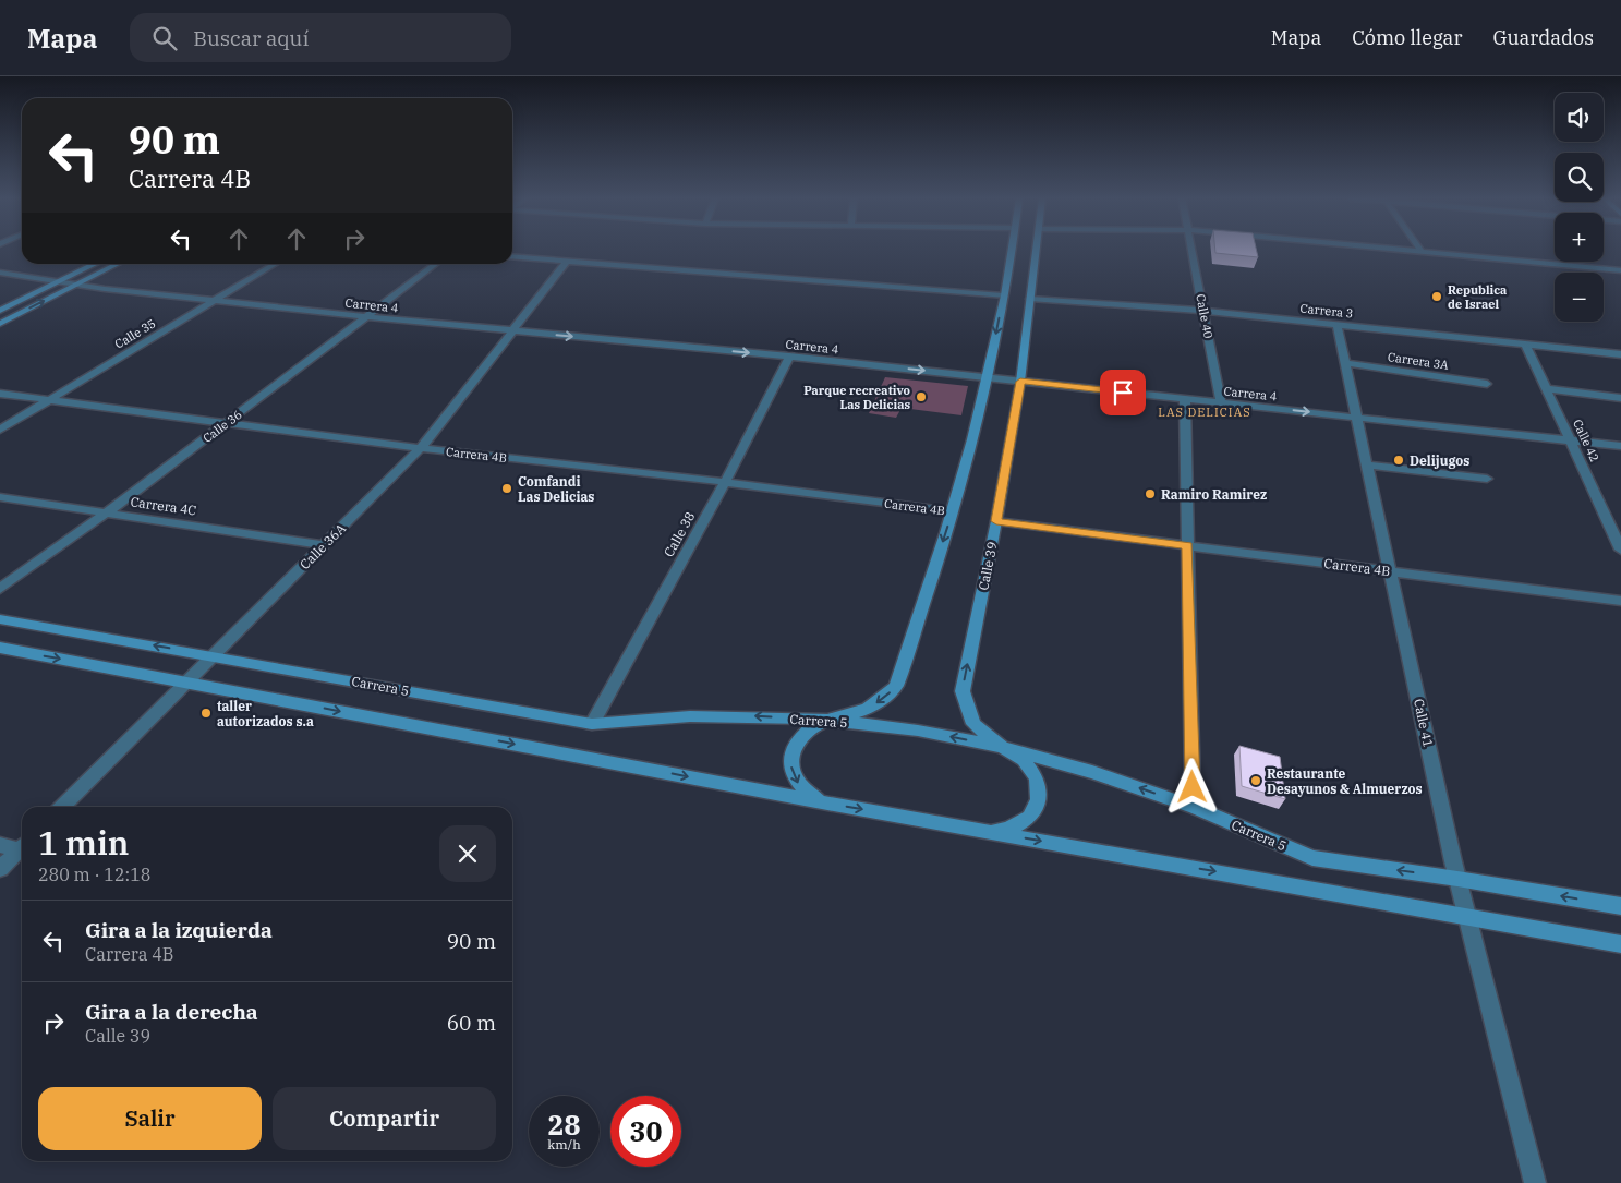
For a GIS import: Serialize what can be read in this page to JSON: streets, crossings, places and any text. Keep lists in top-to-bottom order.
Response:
{
  "streets": {
    "main road": ["Calle 39", "Carrera 5"],
    "street": [
      "Carrera 4",
      "Carrera 3",
      "Calle 40",
      "Calle 35",
      "Carrera 3A",
      "Calle 36",
      "Calle 42",
      "Carrera 4B",
      "Carrera 4C",
      "Calle 38",
      "Calle 36A",
      "Calle 41"
    ]
  },
  "crossings": [
    ["Carrera 4", "Calle 40"],
    ["Carrera 4", "Calle 35"],
    ["Carrera 4", "Calle 36"],
    ["Carrera 4", "Calle 42"],
    ["Carrera 4", "Calle 38"],
    ["Carrera 4", "Calle 36A"],
    ["Carrera 4", "Calle 39"],
    ["Carrera 4", "Calle 41"],
    ["Carrera 3", "Calle 40"],
    ["Carrera 3", "Calle 42"],
    ["Carrera 3", "Calle 39"],
    ["Carrera 3", "Calle 41"],
    ["Calle 35", "Carrera 4B"],
    ["Carrera 3A", "Calle 41"],
    ["Calle 36", "Carrera 4B"],
    ["Calle 36", "Carrera 4C"],
    ["Carrera 4B", "Calle 38"],
    ["Carrera 4B", "Calle 36A"],
    ["Carrera 4B", "Calle 39"],
    ["Carrera 4B", "Calle 41"],
    ["Carrera 4C", "Calle 36A"],
    ["Calle 38", "Carrera 5"],
    ["Calle 36A", "Carrera 5"],
    ["Calle 39", "Carrera 5"],
    ["Carrera 5", "Calle 41"]
  ],
  "districts": ["LAS DELICIAS"],
  "places": [
    "Republica de Israel",
    "Parque recreativo Las Delicias",
    "Delijugos",
    "Comfandi Las Delicias",
    "Ramiro Ramirez",
    "taller autorizados s.a",
    "Restaurante Desayunos & Almuerzos"
  ],
  "page": {
    "header": "Mapa",
    "search": "Buscar aquí",
    "nav": ["Mapa", "Cómo llegar", "Guardados"],
    "map_buttons": ["+", "−"],
    "turn": ["90 m", "Carrera 4B"],
    "heading": ["1 min", "280 m · 12:18"],
    "list": [
      {
        "name": "Gira a la izquierda",
        "note": "Carrera 4B",
        "value": "90 m"
      },
      {
        "name": "Gira a la derecha",
        "note": "Calle 39",
        "value": "60 m"
      }
    ],
    "buttons": ["Salir", "Compartir"],
    "speed": "28 km/h",
    "limit": "30"
  }
}
